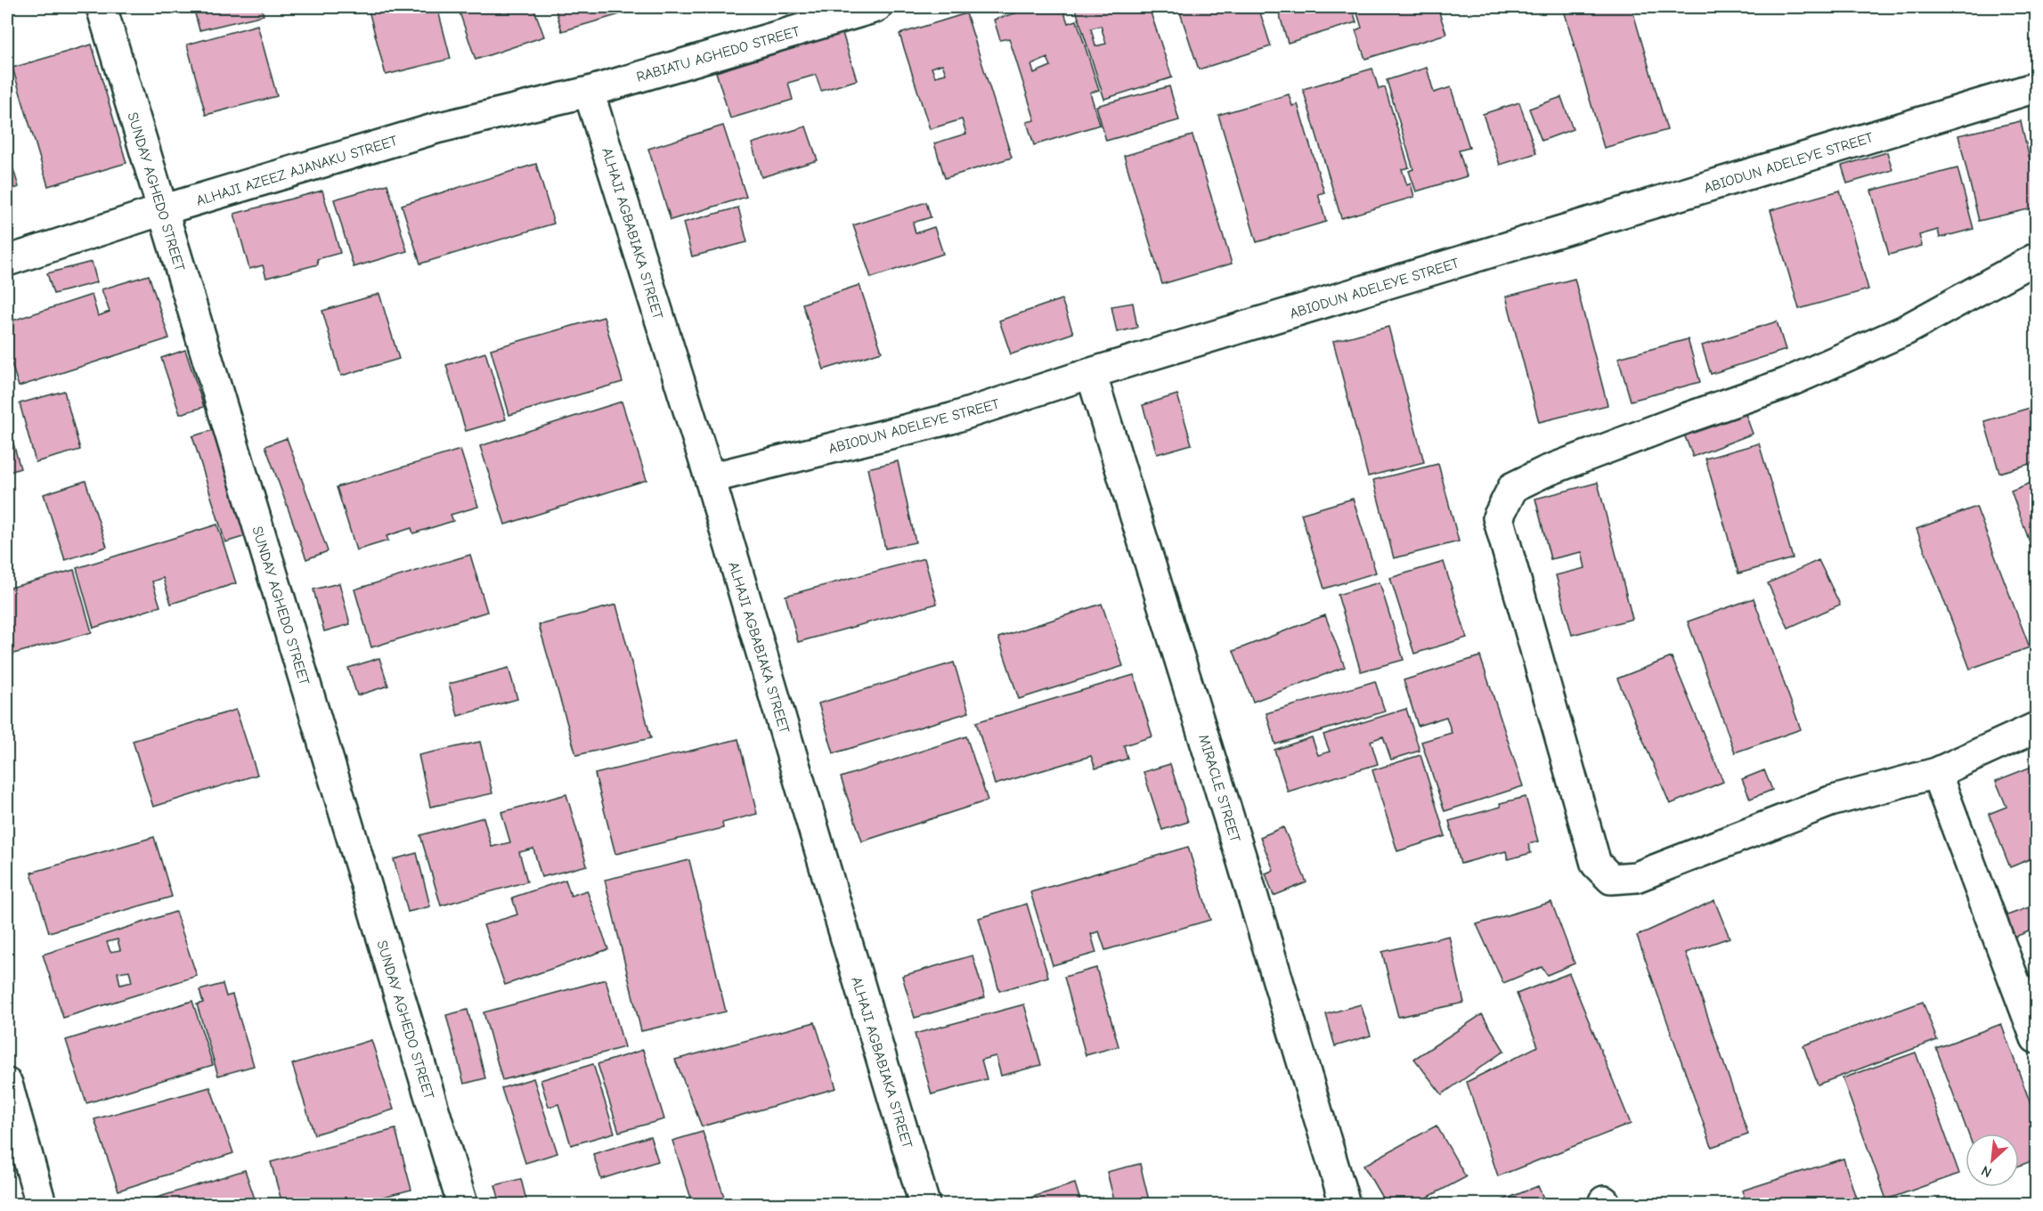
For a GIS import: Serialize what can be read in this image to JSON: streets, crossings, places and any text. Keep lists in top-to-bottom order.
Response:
{
  "streets": {
    "street": [
      "RABIATU AGHEDO STREET",
      "ABIODUN ADELEYE STREET",
      "ALHAJI AZEEZ AJANAKU STREET",
      "SUNDAY AGHEDO STREET",
      "ALHAJI AGBABIAKA STREET",
      "MIRACLE STREET"
    ]
  },
  "crossings": [
    ["RABIATU AGHEDO STREET", "ALHAJI AZEEZ AJANAKU STREET"],
    ["RABIATU AGHEDO STREET", "ALHAJI AGBABIAKA STREET"],
    ["ABIODUN ADELEYE STREET", "ALHAJI AGBABIAKA STREET"],
    ["ABIODUN ADELEYE STREET", "MIRACLE STREET"],
    ["ALHAJI AZEEZ AJANAKU STREET", "SUNDAY AGHEDO STREET"],
    ["ALHAJI AZEEZ AJANAKU STREET", "ALHAJI AGBABIAKA STREET"]
  ],
  "north": "bottom left"
}
